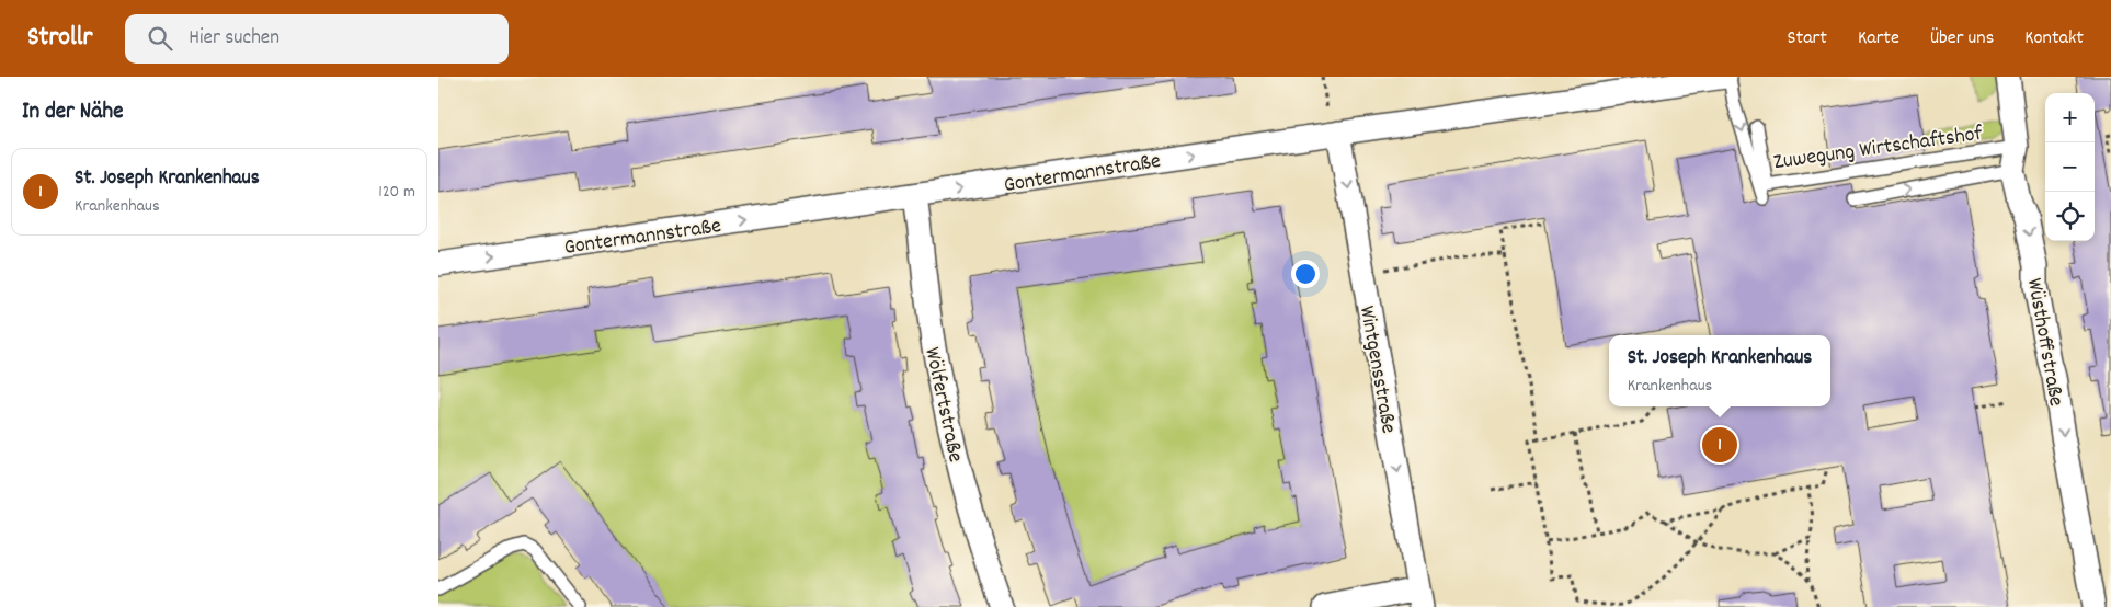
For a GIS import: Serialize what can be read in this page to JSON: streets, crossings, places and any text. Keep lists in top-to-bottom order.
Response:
{
  "streets": {
    "street": [
      "Gontermannstraße",
      "Wüsthoffstraße",
      "Wintgensstraße",
      "Wölfertstraße"
    ],
    "lane": ["Zuwegung Wirtschaftshof"]
  },
  "crossings": [
    ["Zuwegung Wirtschaftshof", "Wüsthoffstraße"],
    ["Gontermannstraße", "Wintgensstraße"],
    ["Gontermannstraße", "Wölfertstraße"]
  ],
  "one_way": ["Gontermannstraße", "Wüsthoffstraße", "Wintgensstraße"],
  "page": {
    "header": "Strollr",
    "search": "Hier suchen",
    "nav": [
      "Start",
      "Karte",
      "Über uns",
      "Kontakt"
    ],
    "heading": "In der Nähe",
    "map_buttons": ["+", "−"],
    "list": [
      {
        "mark": "1",
        "name": "St. Joseph Krankenhaus",
        "note": "Krankenhaus",
        "value": "120 m"
      }
    ],
    "popup": ["St. Joseph Krankenhaus", "Krankenhaus"],
    "pins": "1"
  }
}
